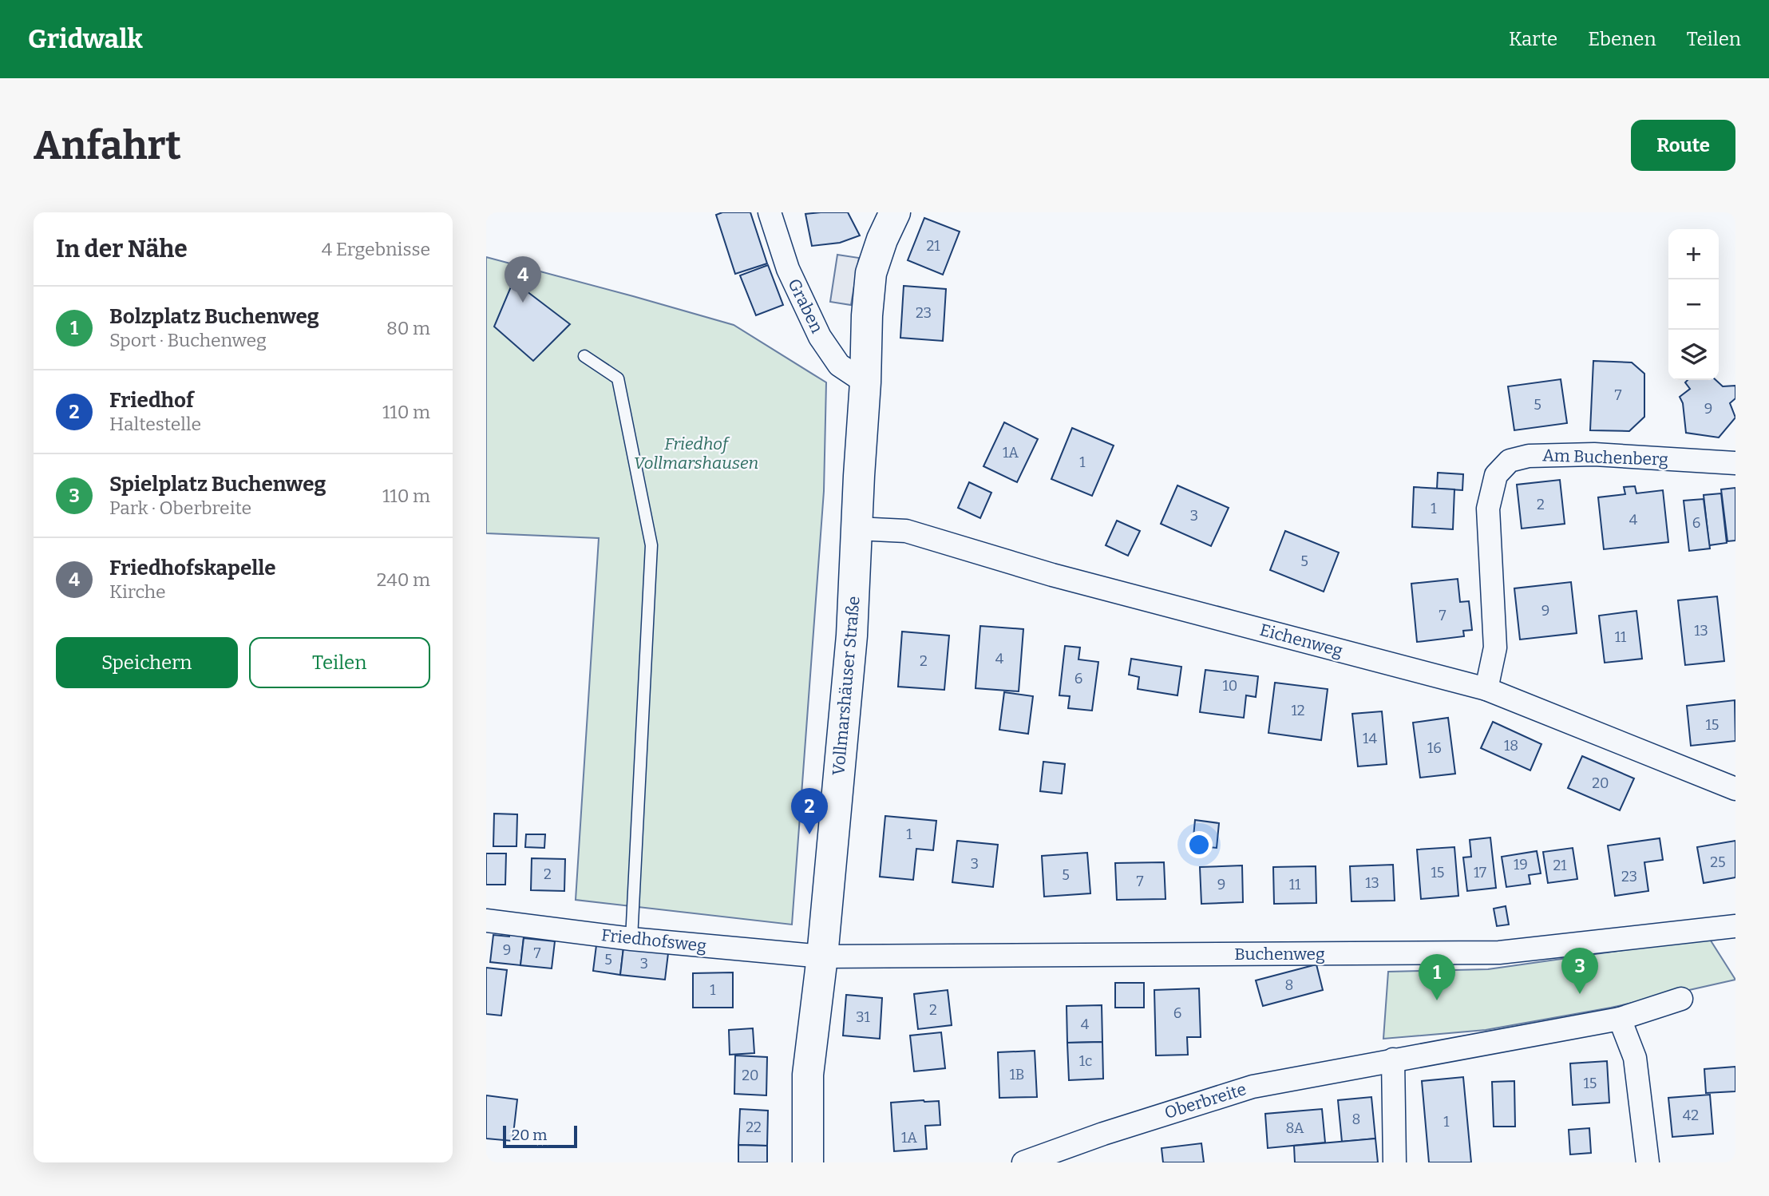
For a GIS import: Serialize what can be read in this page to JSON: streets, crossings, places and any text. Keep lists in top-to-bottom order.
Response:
{
  "streets": {
    "main road": ["Vollmarshäuser Straße"],
    "street": [
      "Graben",
      "Am Buchenberg",
      "Eichenweg",
      "Friedhofsweg",
      "Buchenweg",
      "Oberbreite"
    ]
  },
  "crossings": [
    ["Graben", "Vollmarshäuser Straße"],
    ["Am Buchenberg", "Eichenweg"],
    ["Eichenweg", "Vollmarshäuser Straße"],
    ["Vollmarshäuser Straße", "Friedhofsweg"],
    ["Vollmarshäuser Straße", "Buchenweg"],
    ["Friedhofsweg", "Buchenweg"]
  ],
  "parks": ["Friedhof Vollmarshausen"],
  "house_numbers": [
    "21",
    "23",
    "7",
    "5",
    "9",
    "1A",
    "1",
    "2",
    "1",
    "3",
    "4",
    "6",
    "5",
    "9",
    "7",
    "13",
    "11",
    "4",
    "2",
    "6",
    "10",
    "12",
    "15",
    "14",
    "18",
    "16",
    "20",
    "1",
    "25",
    "3",
    "19",
    "21",
    "15",
    "17",
    "2",
    "5",
    "23",
    "7",
    "13",
    "9",
    "11",
    "9",
    "7",
    "5",
    "3",
    "8",
    "1",
    "2",
    "6",
    "31",
    "4",
    "1c",
    "1B",
    "20",
    "15",
    "42",
    "8",
    "1",
    "22",
    "8A",
    "1A"
  ],
  "scale_bar": "20 m",
  "page": {
    "header": "Gridwalk",
    "nav": ["Karte", "Ebenen", "Teilen"],
    "buttons": [
      "Route",
      ["Speichern", "Teilen"]
    ],
    "title": "Anfahrt",
    "heading": ["In der Nähe", "4 Ergebnisse"],
    "map_buttons": ["+", "−"],
    "pins": [
      "4",
      "2",
      "3",
      "1"
    ],
    "list": [
      {
        "mark": "1",
        "name": "Bolzplatz Buchenweg",
        "note": "Sport · Buchenweg",
        "value": "80 m"
      },
      {
        "mark": "2",
        "name": "Friedhof",
        "note": "Haltestelle",
        "value": "110 m"
      },
      {
        "mark": "3",
        "name": "Spielplatz Buchenweg",
        "note": "Park · Oberbreite",
        "value": "110 m"
      },
      {
        "mark": "4",
        "name": "Friedhofskapelle",
        "note": "Kirche",
        "value": "240 m"
      }
    ],
    "scale": "20 m"
  }
}
